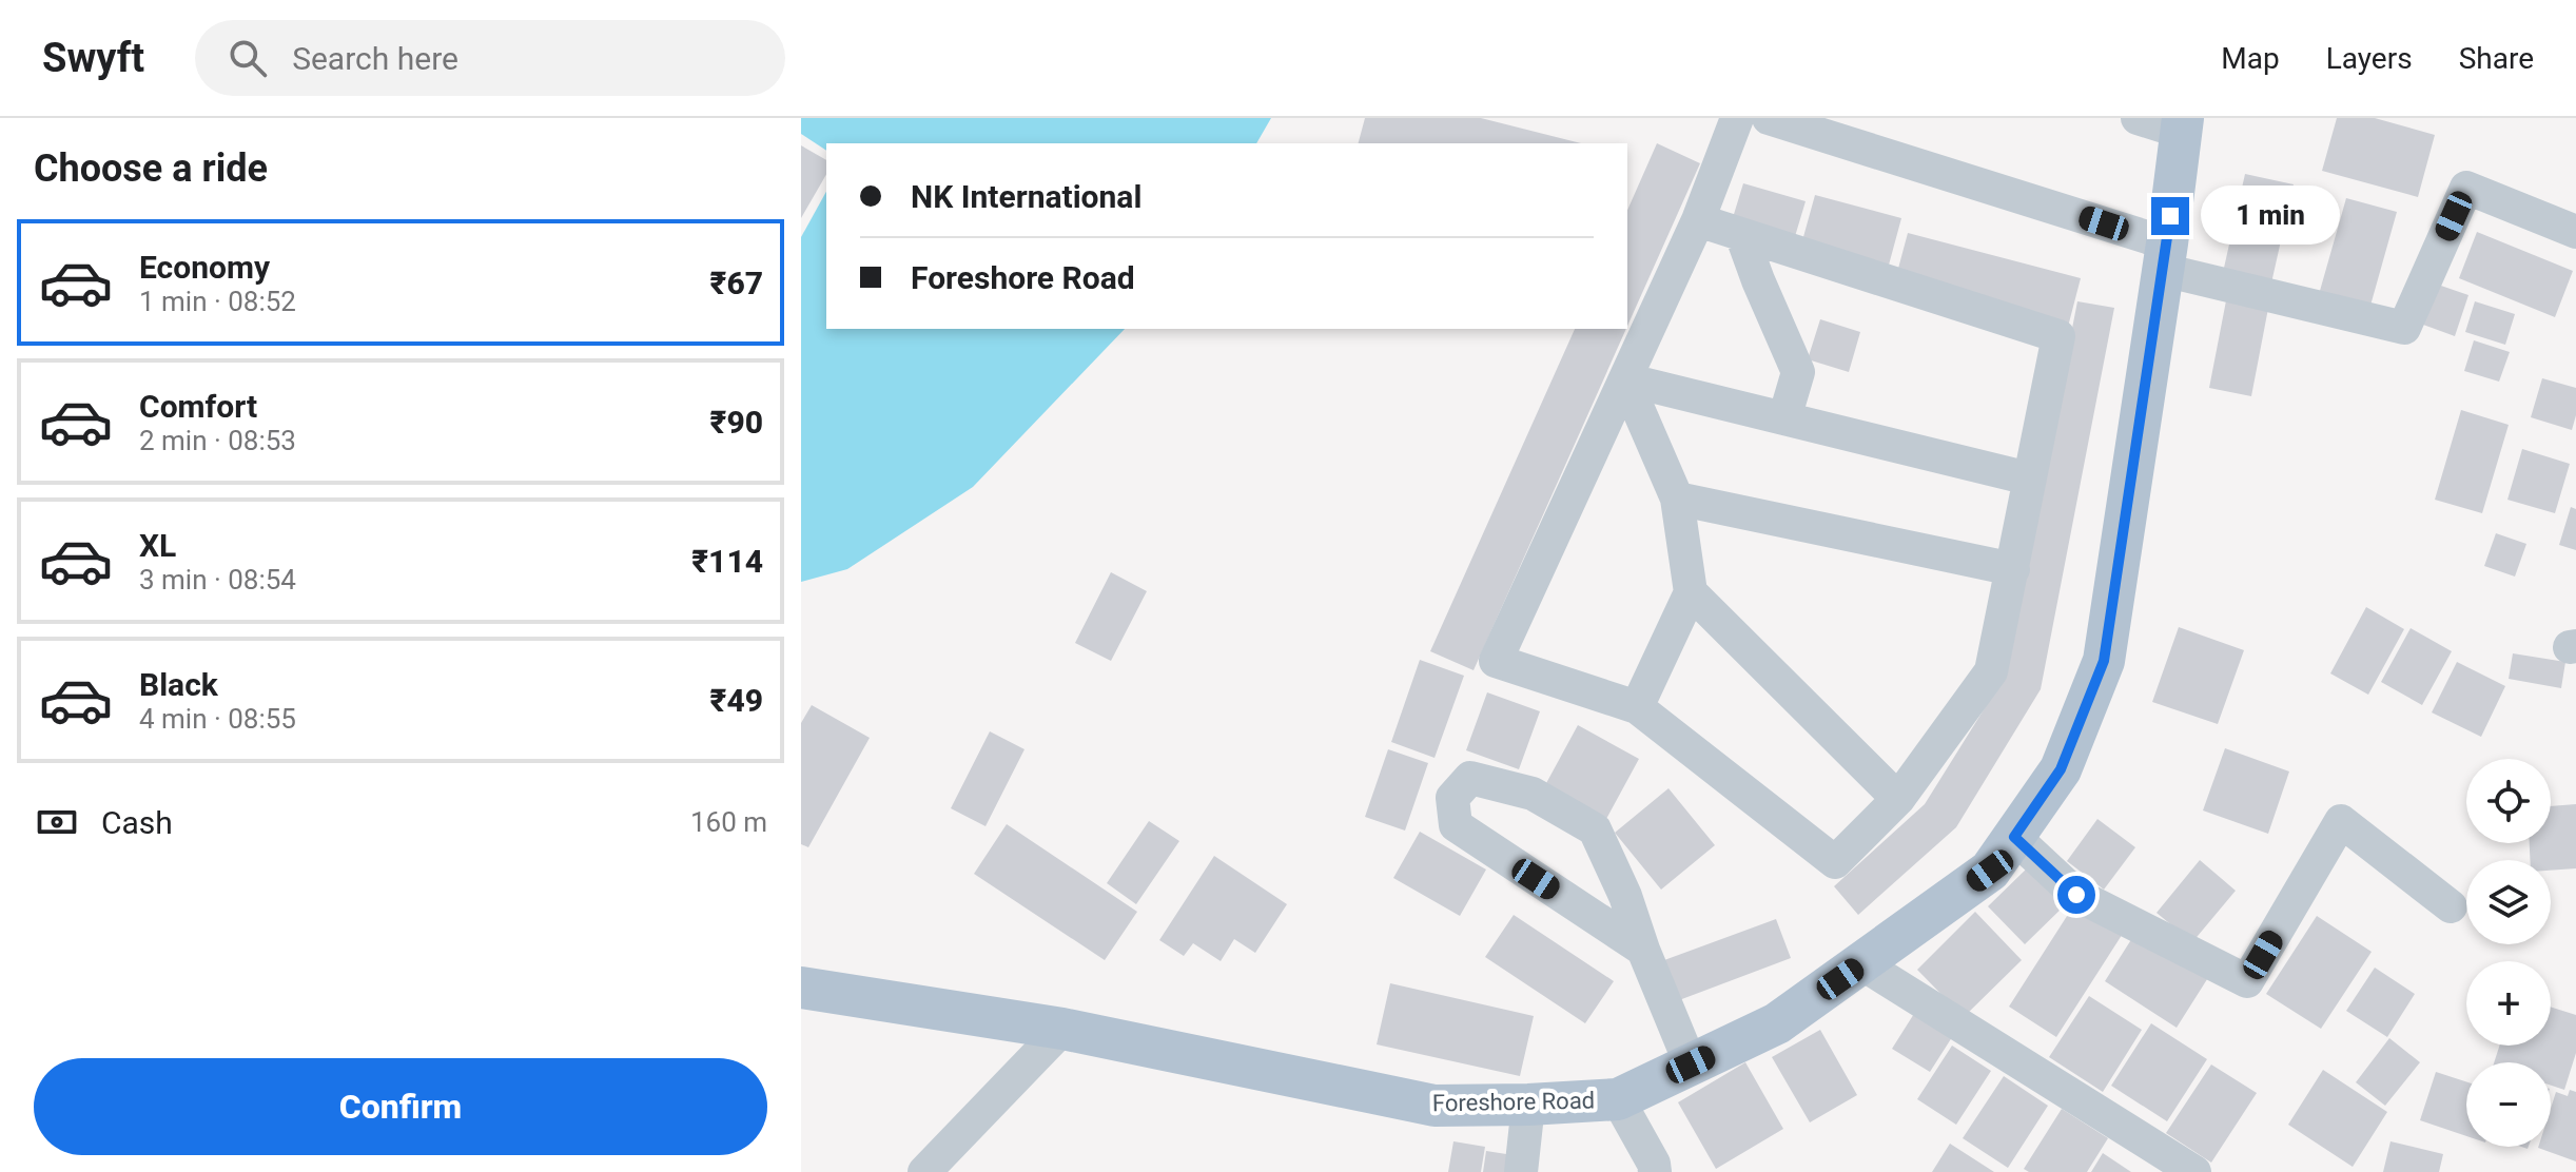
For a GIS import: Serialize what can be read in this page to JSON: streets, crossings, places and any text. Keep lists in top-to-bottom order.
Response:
{
  "streets": {
    "main road": ["Foreshore Road"]
  },
  "page": {
    "header": "Swyft",
    "search": "Search here",
    "nav": ["Map", "Layers", "Share"],
    "heading": "Choose a ride",
    "banner": ["NK International", "Foreshore Road"],
    "bubble": "1 min",
    "list": [
      {
        "name": "Economy",
        "note": "1 min · 08:52",
        "value": "₹67"
      },
      {
        "name": "Comfort",
        "note": "2 min · 08:53",
        "value": "₹90"
      },
      {
        "name": "XL",
        "note": "3 min · 08:54",
        "value": "₹114"
      },
      {
        "name": "Black",
        "note": "4 min · 08:55",
        "value": "₹49"
      }
    ],
    "map_buttons": ["+", "−"],
    "pay": ["Cash", "160 m"],
    "buttons": "Confirm"
  }
}
